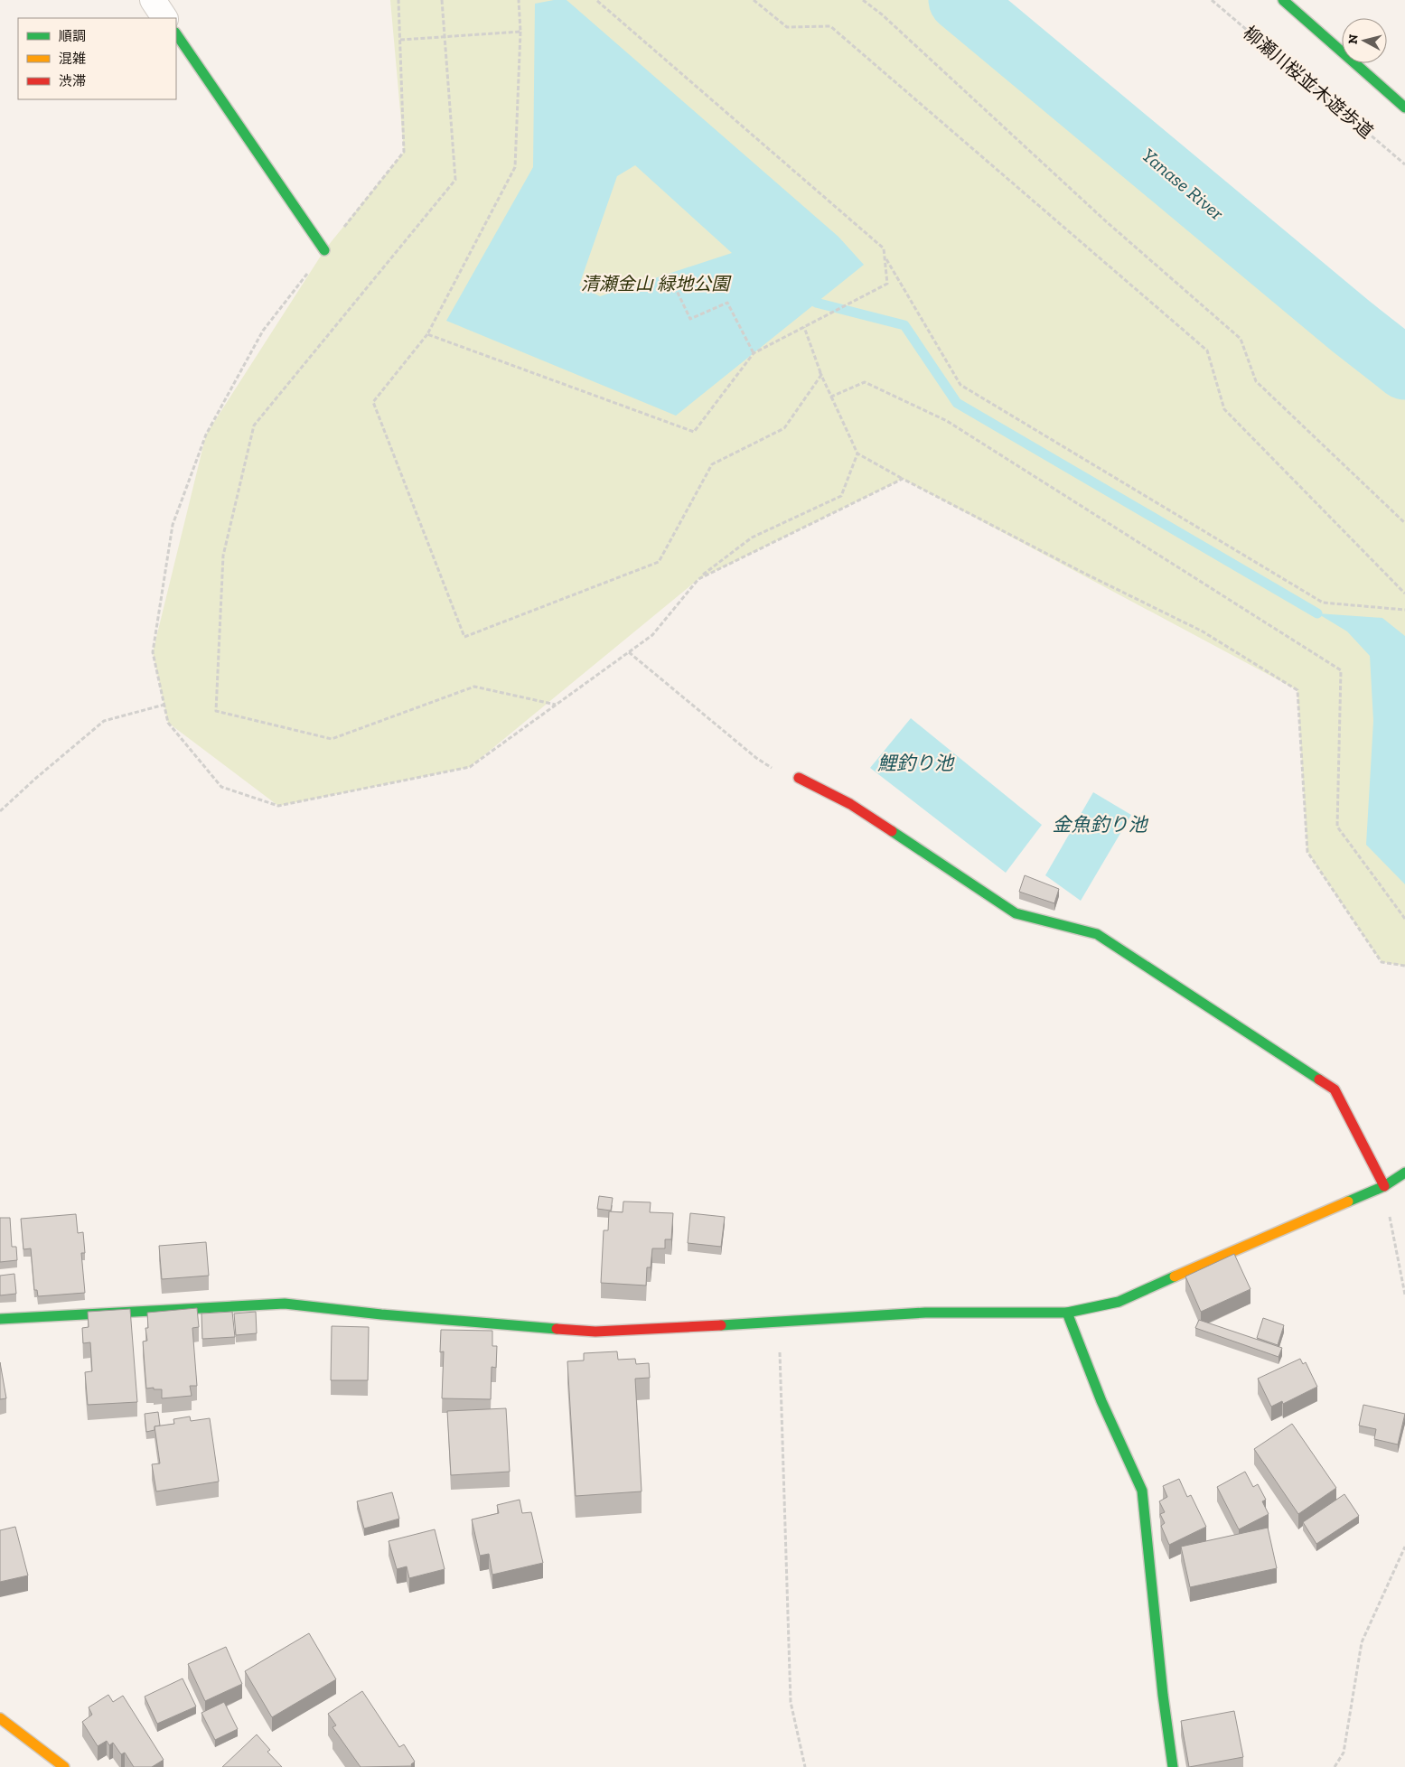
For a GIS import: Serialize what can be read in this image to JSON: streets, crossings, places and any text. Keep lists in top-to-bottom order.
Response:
{
  "streets": {
    "path": ["柳瀬川桜並木遊歩道"]
  },
  "water": ["Yanase River", "鯉釣り池", "金魚釣り池"],
  "parks": ["清瀬金山 緑地公園"],
  "legend": ["順調", "混雑", "渋滞"],
  "north": "left"
}
